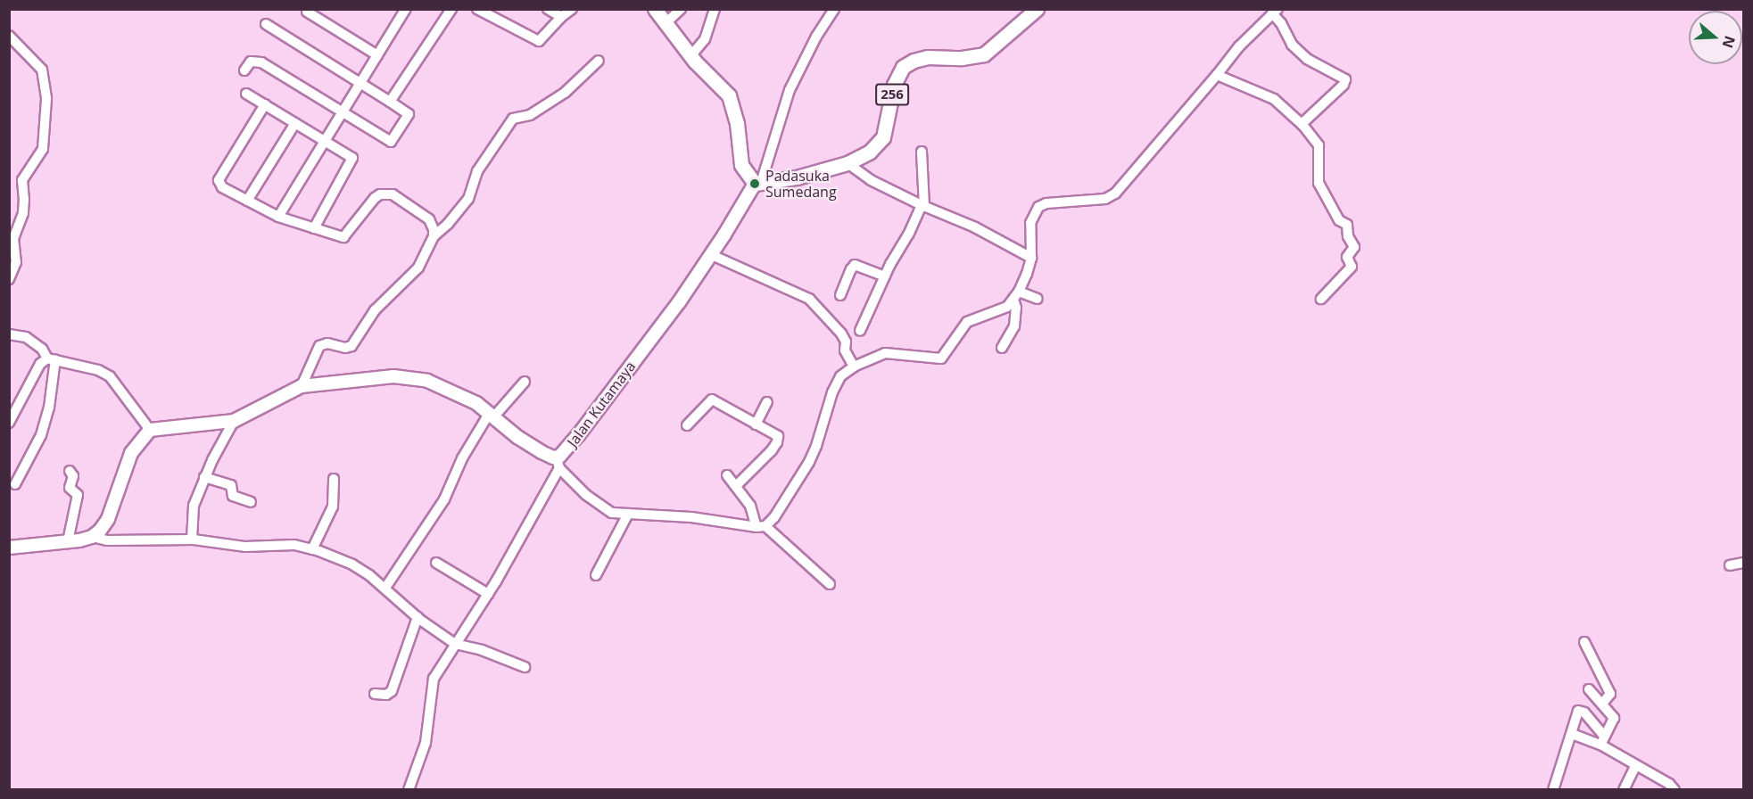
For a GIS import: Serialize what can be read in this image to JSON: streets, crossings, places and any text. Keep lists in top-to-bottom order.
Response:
{
  "streets": {
    "main road": ["256", "Jalan Kutamaya"]
  },
  "crossings": [
    ["256", "Jalan Kutamaya"]
  ],
  "places": ["Padasuka Sumedang"],
  "north": "right"
}
